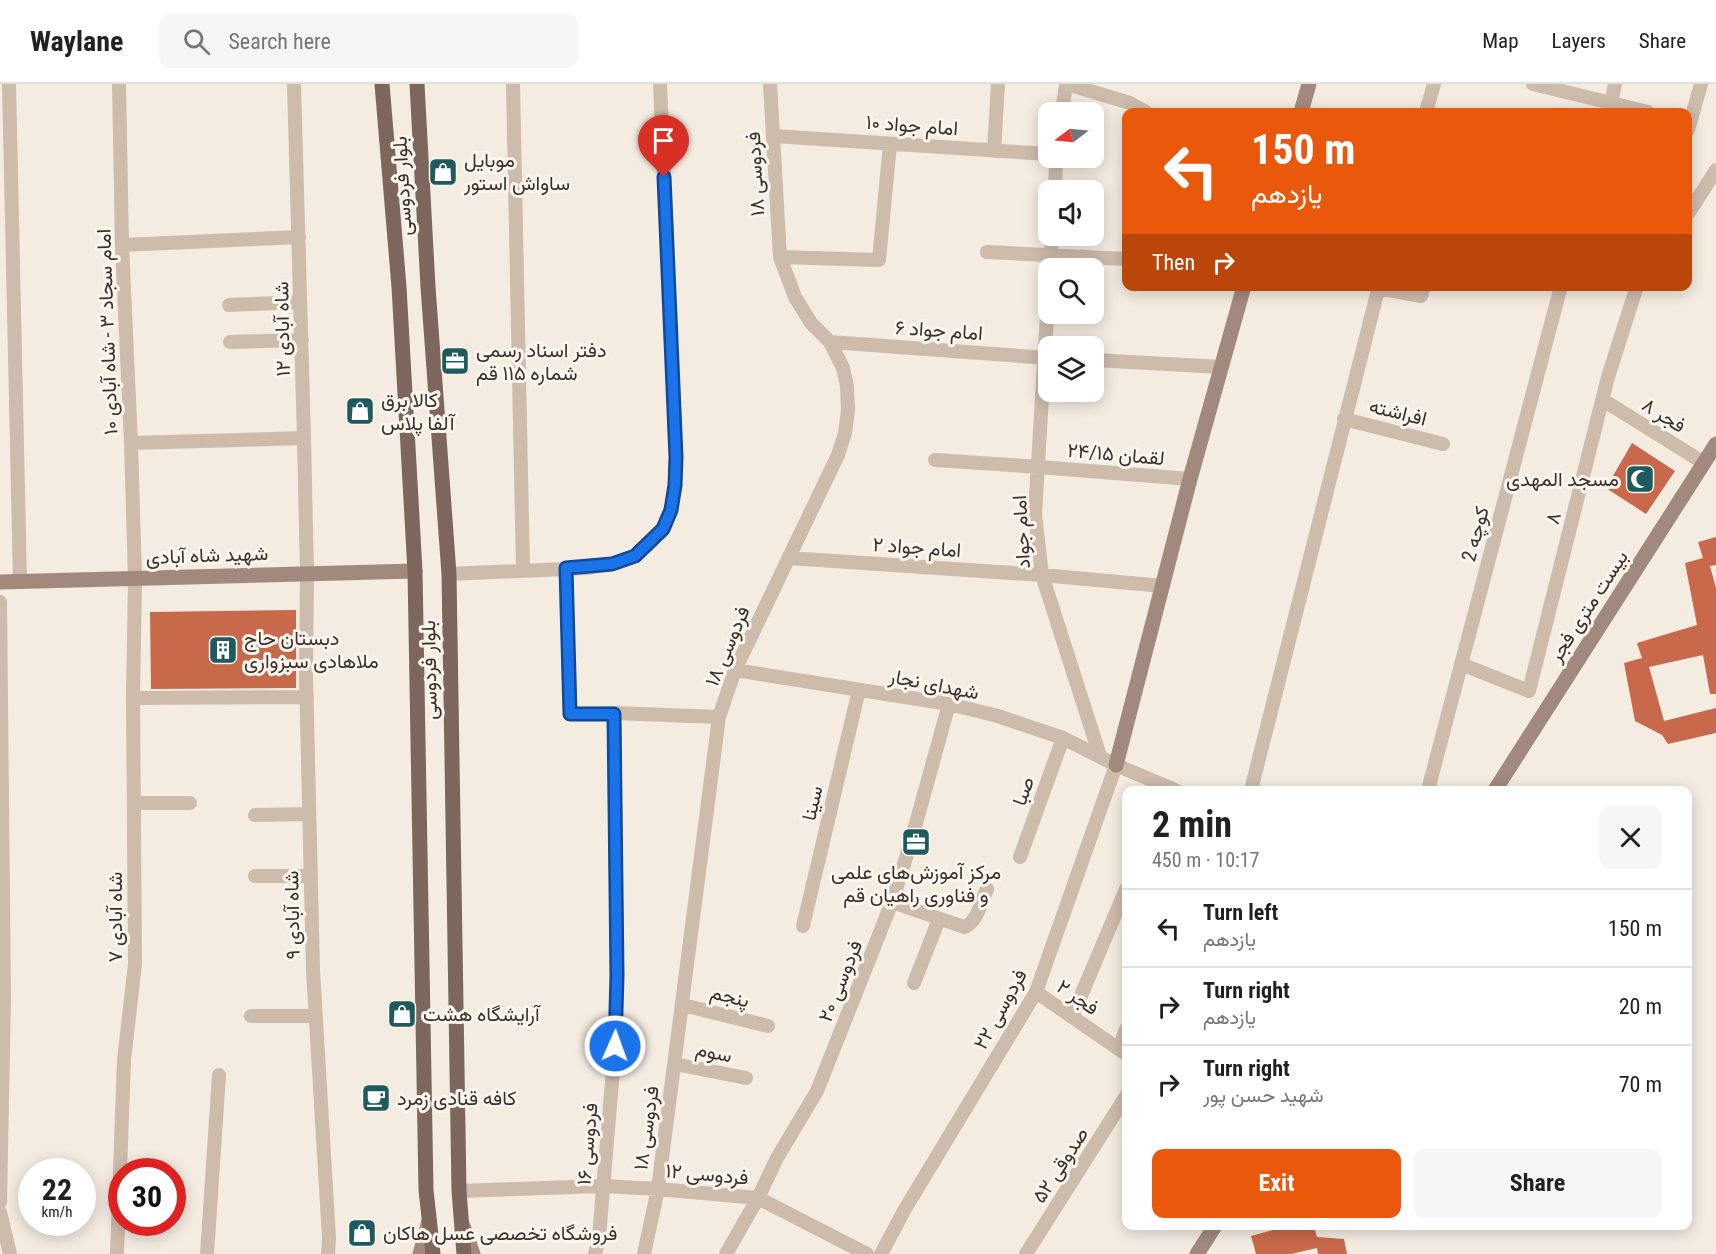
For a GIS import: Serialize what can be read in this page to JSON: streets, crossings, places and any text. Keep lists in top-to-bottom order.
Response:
{
  "streets": {
    "main road": ["بلوار فردوسی"],
    "street": [
      "امام جواد ۱۰",
      "فردوسی ۱۸",
      "شاه آبادی ۱۲",
      "امام جواد ۶",
      "امام سجاد ۳ - شاه آبادی ۱۰",
      "افراشته",
      "فجر ۸",
      "لقمان ۲۴/۱۵",
      "۸",
      "امام جواد",
      "کوچه 2",
      "امام جواد ۲",
      "شهید شاه آبادی",
      "بیست متری فجر",
      "شهدای نجار",
      "صبا",
      "سینا",
      "شاه آبادی ۹",
      "شاه آبادی ۷",
      "فردوسی ۲۰",
      "پنجم",
      "فجر ۲",
      "فردوسی ۲۲",
      "سوم",
      "فردوسی ۱۶",
      "صدوقی ۵۲",
      "فردوسی ۱۲"
    ]
  },
  "crossings": [
    ["امام جواد ۱۰", "فردوسی ۱۸"],
    ["فردوسی ۱۸", "امام جواد ۶"],
    ["فردوسی ۱۸", "امام جواد ۲"],
    ["فردوسی ۱۸", "شهدای نجار"],
    ["فردوسی ۱۸", "پنجم"],
    ["فردوسی ۱۸", "سوم"],
    ["فردوسی ۱۸", "فردوسی ۱۲"],
    ["بلوار فردوسی", "شهید شاه آبادی"],
    ["بلوار فردوسی", "فردوسی ۱۲"],
    ["شاه آبادی ۱۲", "شهید شاه آبادی"],
    ["شاه آبادی ۱۲", "شاه آبادی ۹"],
    ["امام سجاد ۳ - شاه آبادی ۱۰", "شهید شاه آبادی"],
    ["امام سجاد ۳ - شاه آبادی ۱۰", "شاه آبادی ۷"],
    ["فجر ۸", "۸"],
    ["فجر ۸", "بیست متری فجر"],
    ["لقمان ۲۴/۱۵", "امام جواد"],
    ["۸", "کوچه 2"],
    ["امام جواد", "امام جواد ۲"],
    ["امام جواد", "شهدای نجار"],
    ["شهید شاه آبادی", "شاه آبادی ۹"],
    ["شهید شاه آبادی", "شاه آبادی ۷"],
    ["شهدای نجار", "صبا"],
    ["شهدای نجار", "سینا"],
    ["شهدای نجار", "فردوسی ۲۰"],
    ["شهدای نجار", "فردوسی ۲۲"],
    ["فردوسی ۲۰", "فردوسی ۱۲"],
    ["فجر ۲", "فردوسی ۲۲"],
    ["فردوسی ۱۶", "فردوسی ۱۲"]
  ],
  "places": {
    "shop": [
      "موبایل ساواش استور",
      "کالا برق آلفا پلاس",
      "آرایشگاه هشت",
      "فروشگاه تخصصی عسل هاکان"
    ],
    "office": ["دفتر اسناد رسمی شماره ۱۱۵ قم", "مرکز آموزش‌های علمی و فناوری راهیان قم"],
    "mosque": ["مسجد المهدی"],
    "building": ["دبستان حاج ملاهادی سبزواری"],
    "cafe": ["کافه قنادی زمرد"]
  },
  "north": "left",
  "page": {
    "header": "Waylane",
    "search": "Search here",
    "nav": ["Map", "Layers", "Share"],
    "turn": ["150 m", "یازدهم"],
    "then": "Then",
    "heading": ["2 min", "450 m · 10:17"],
    "list": [
      {
        "name": "Turn left",
        "note": "یازدهم",
        "value": "150 m"
      },
      {
        "name": "Turn right",
        "note": "یازدهم",
        "value": "20 m"
      },
      {
        "name": "Turn right",
        "note": "شهید حسن پور",
        "value": "70 m"
      }
    ],
    "buttons": ["Exit", "Share"],
    "speed": "22 km/h",
    "limit": "30"
  }
}
